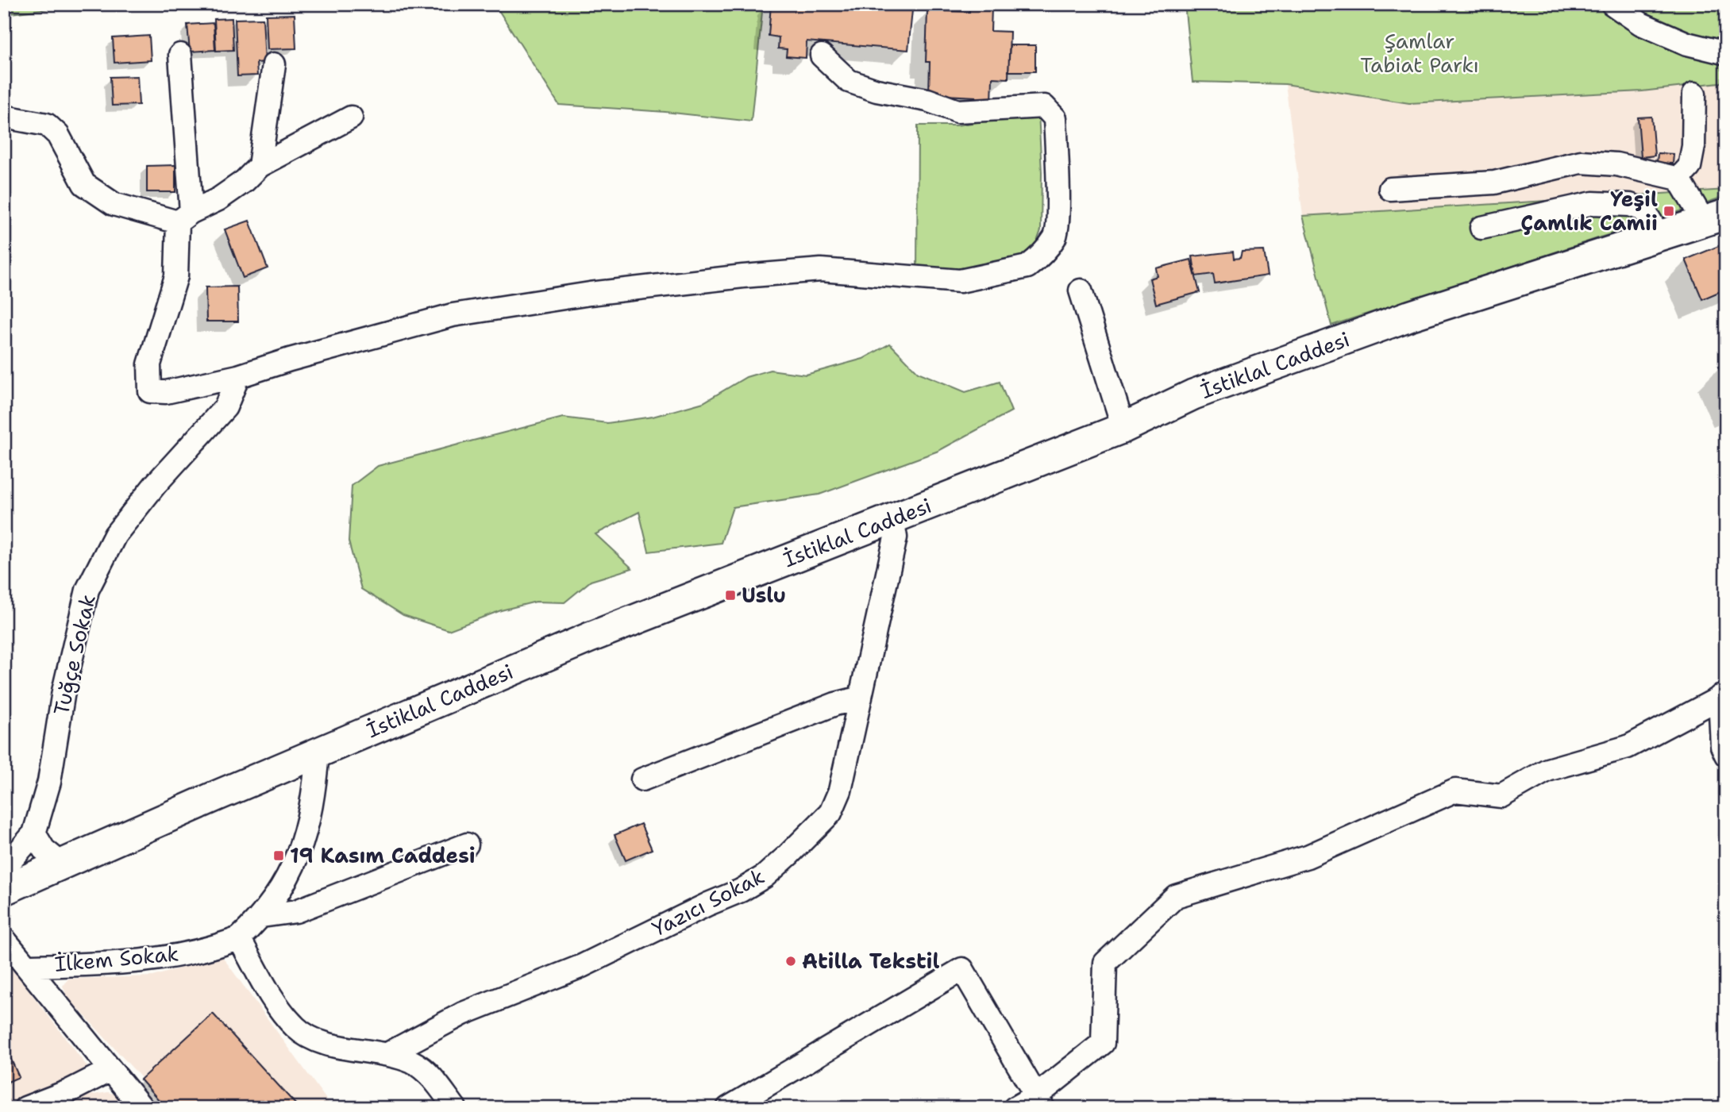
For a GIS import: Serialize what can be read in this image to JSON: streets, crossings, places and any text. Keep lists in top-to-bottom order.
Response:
{
  "streets": {
    "main road": ["İstiklal Caddesi"],
    "street": ["Tuğçe Sokak", "Yazıcı Sokak", "İlkem Sokak"]
  },
  "crossings": [
    ["İstiklal Caddesi", "Yazıcı Sokak"]
  ],
  "parks": ["Şamlar Tabiat Parkı"],
  "places": {
    "transit": ["Yeşil Çamlık Camii", "Uslu", "19 Kasım Caddesi"],
    "other": ["Atilla Tekstil"]
  }
}
